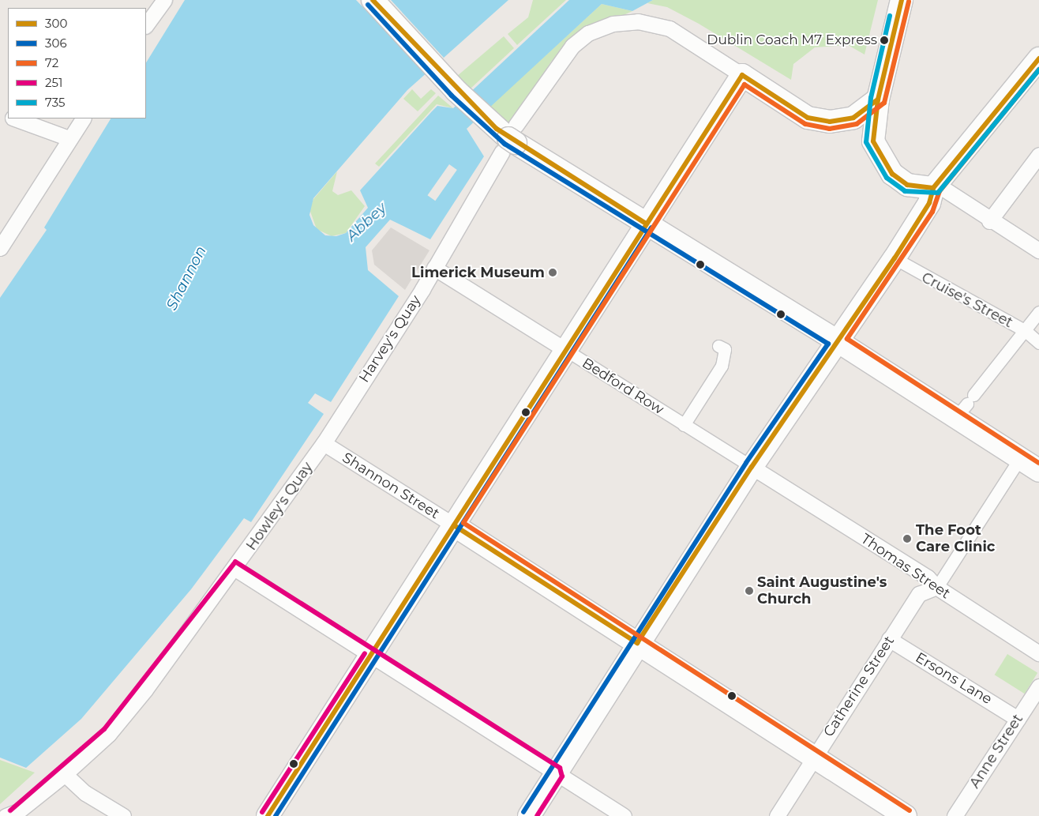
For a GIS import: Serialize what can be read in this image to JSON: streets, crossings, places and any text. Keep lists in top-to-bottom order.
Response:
{
  "streets": {
    "main road": ["Shannon Street"],
    "street": [
      "Cruise's Street",
      "Harvey's Quay",
      "Bedford Row",
      "Howley's Quay",
      "Thomas Street",
      "Ersons Lane",
      "Catherine Street",
      "Anne Street"
    ]
  },
  "crossings": [
    ["Harvey's Quay", "Bedford Row"],
    ["Harvey's Quay", "Shannon Street"],
    ["Harvey's Quay", "Howley's Quay"],
    ["Bedford Row", "Thomas Street"],
    ["Shannon Street", "Howley's Quay"],
    ["Shannon Street", "Catherine Street"],
    ["Thomas Street", "Catherine Street"],
    ["Ersons Lane", "Catherine Street"],
    ["Ersons Lane", "Anne Street"]
  ],
  "water": ["Abbey", "Shannon"],
  "places": [
    "Dublin Coach M7 Express",
    "Limerick Museum",
    "The Foot Care Clinic",
    "Saint Augustine's Church"
  ],
  "lines": [
    "transit line 300",
    "transit line 72",
    "transit line 306",
    "transit line 735",
    "transit line 251"
  ],
  "legend": [
    "300",
    "306",
    "72",
    "251",
    "735"
  ]
}
